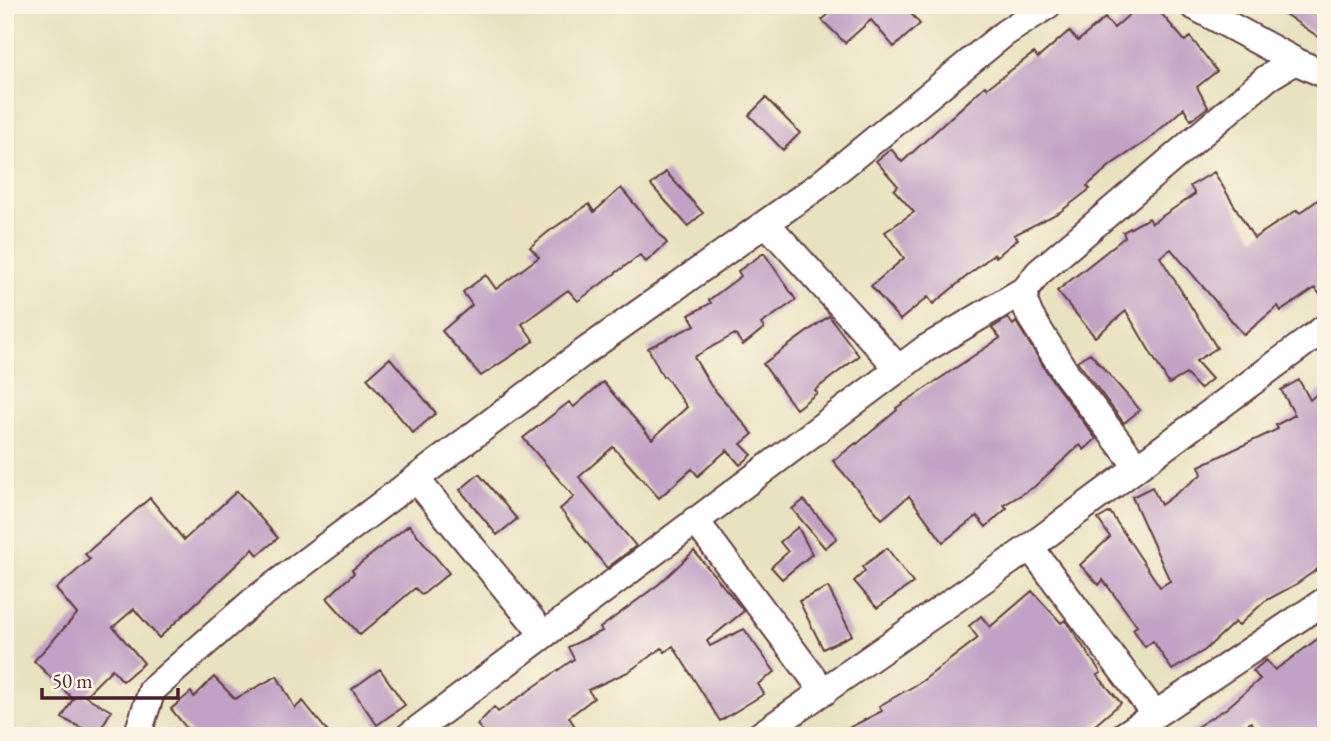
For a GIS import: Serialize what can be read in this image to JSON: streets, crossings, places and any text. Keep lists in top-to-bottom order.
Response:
{
  "scale_bar": "50 m"
}
